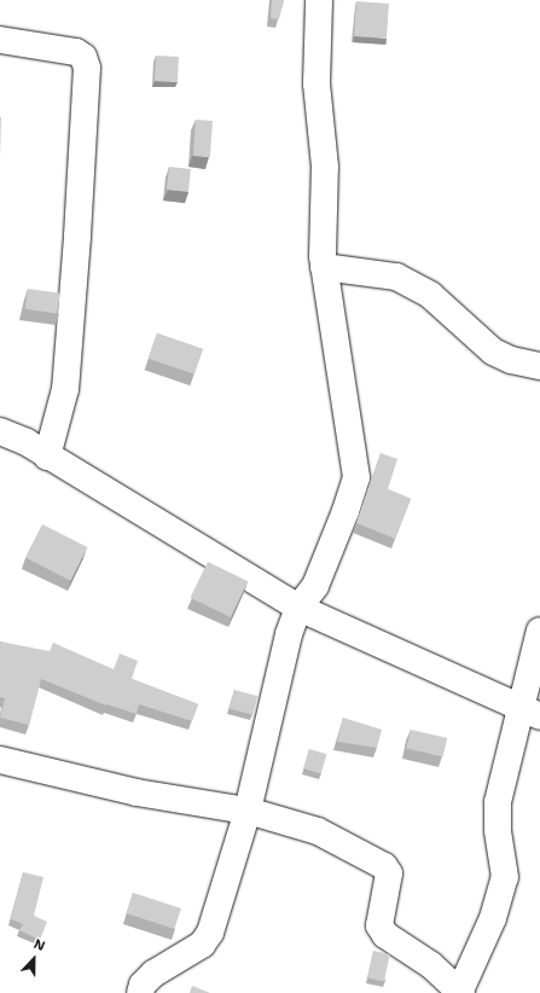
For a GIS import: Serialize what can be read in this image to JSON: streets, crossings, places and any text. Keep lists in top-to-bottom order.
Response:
{
  "north": "top"
}
